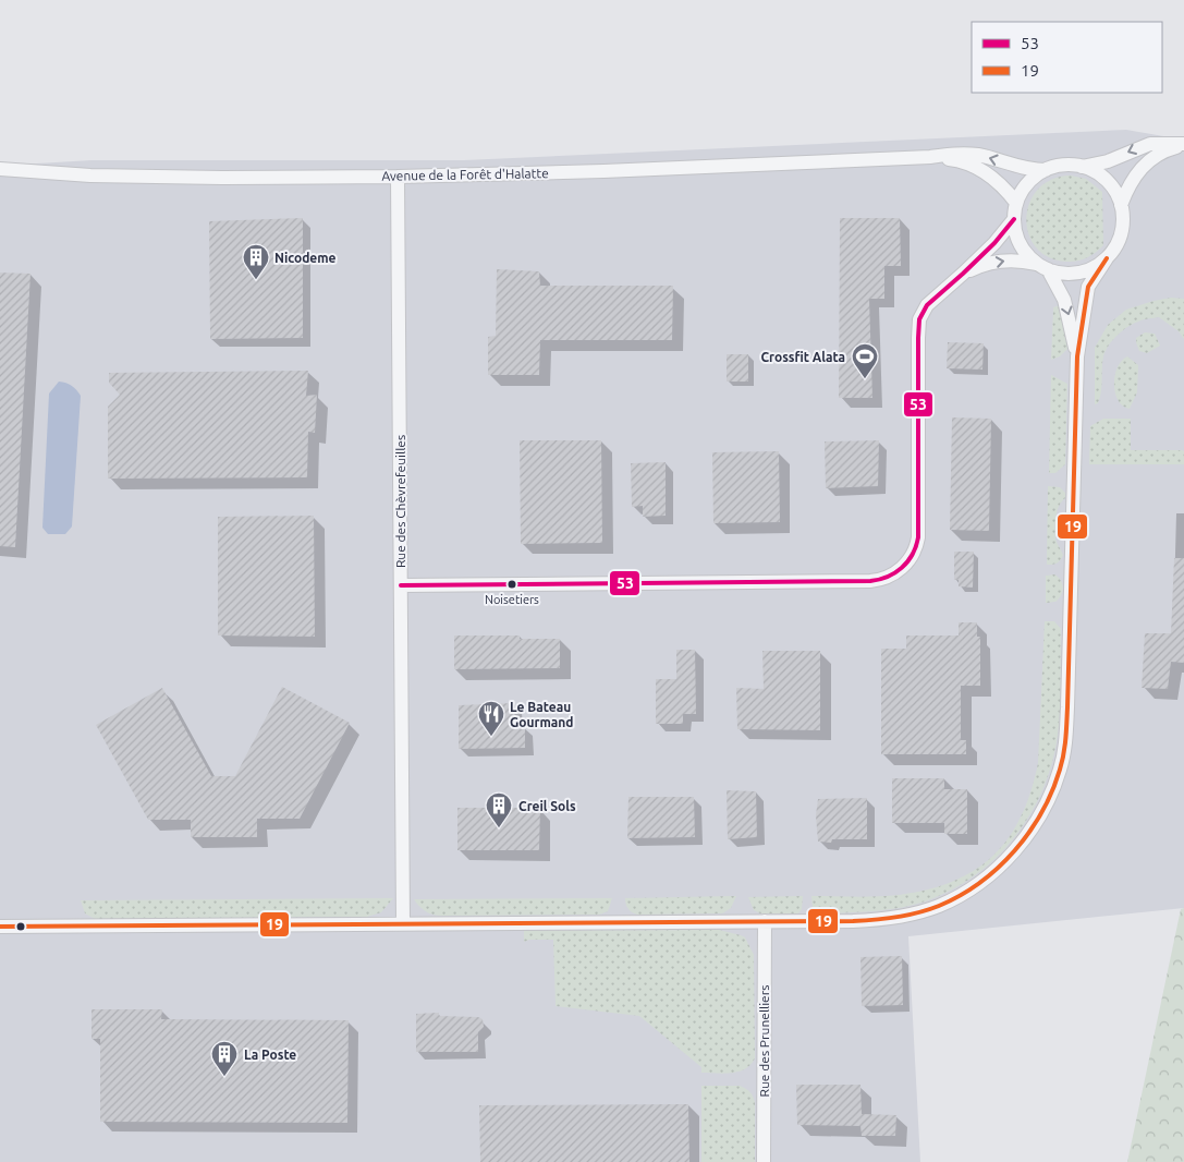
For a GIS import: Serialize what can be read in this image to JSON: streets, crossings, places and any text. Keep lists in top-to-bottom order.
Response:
{
  "streets": {
    "street": ["Avenue de la Forêt d'Halatte", "Rue des Chèvrefeuilles", "Rue des Prunelliers"]
  },
  "crossings": [
    ["Avenue de la Forêt d'Halatte", "Rue des Chèvrefeuilles"]
  ],
  "places": {
    "building": ["Nicodeme", "Creil Sols", "La Poste"],
    "sports": ["Crossfit Alata"],
    "other": ["Noisetiers"],
    "restaurant": ["Le Bateau Gourmand"]
  },
  "lines": ["transit line 53", "transit line 19"],
  "legend": ["53", "19"]
}
